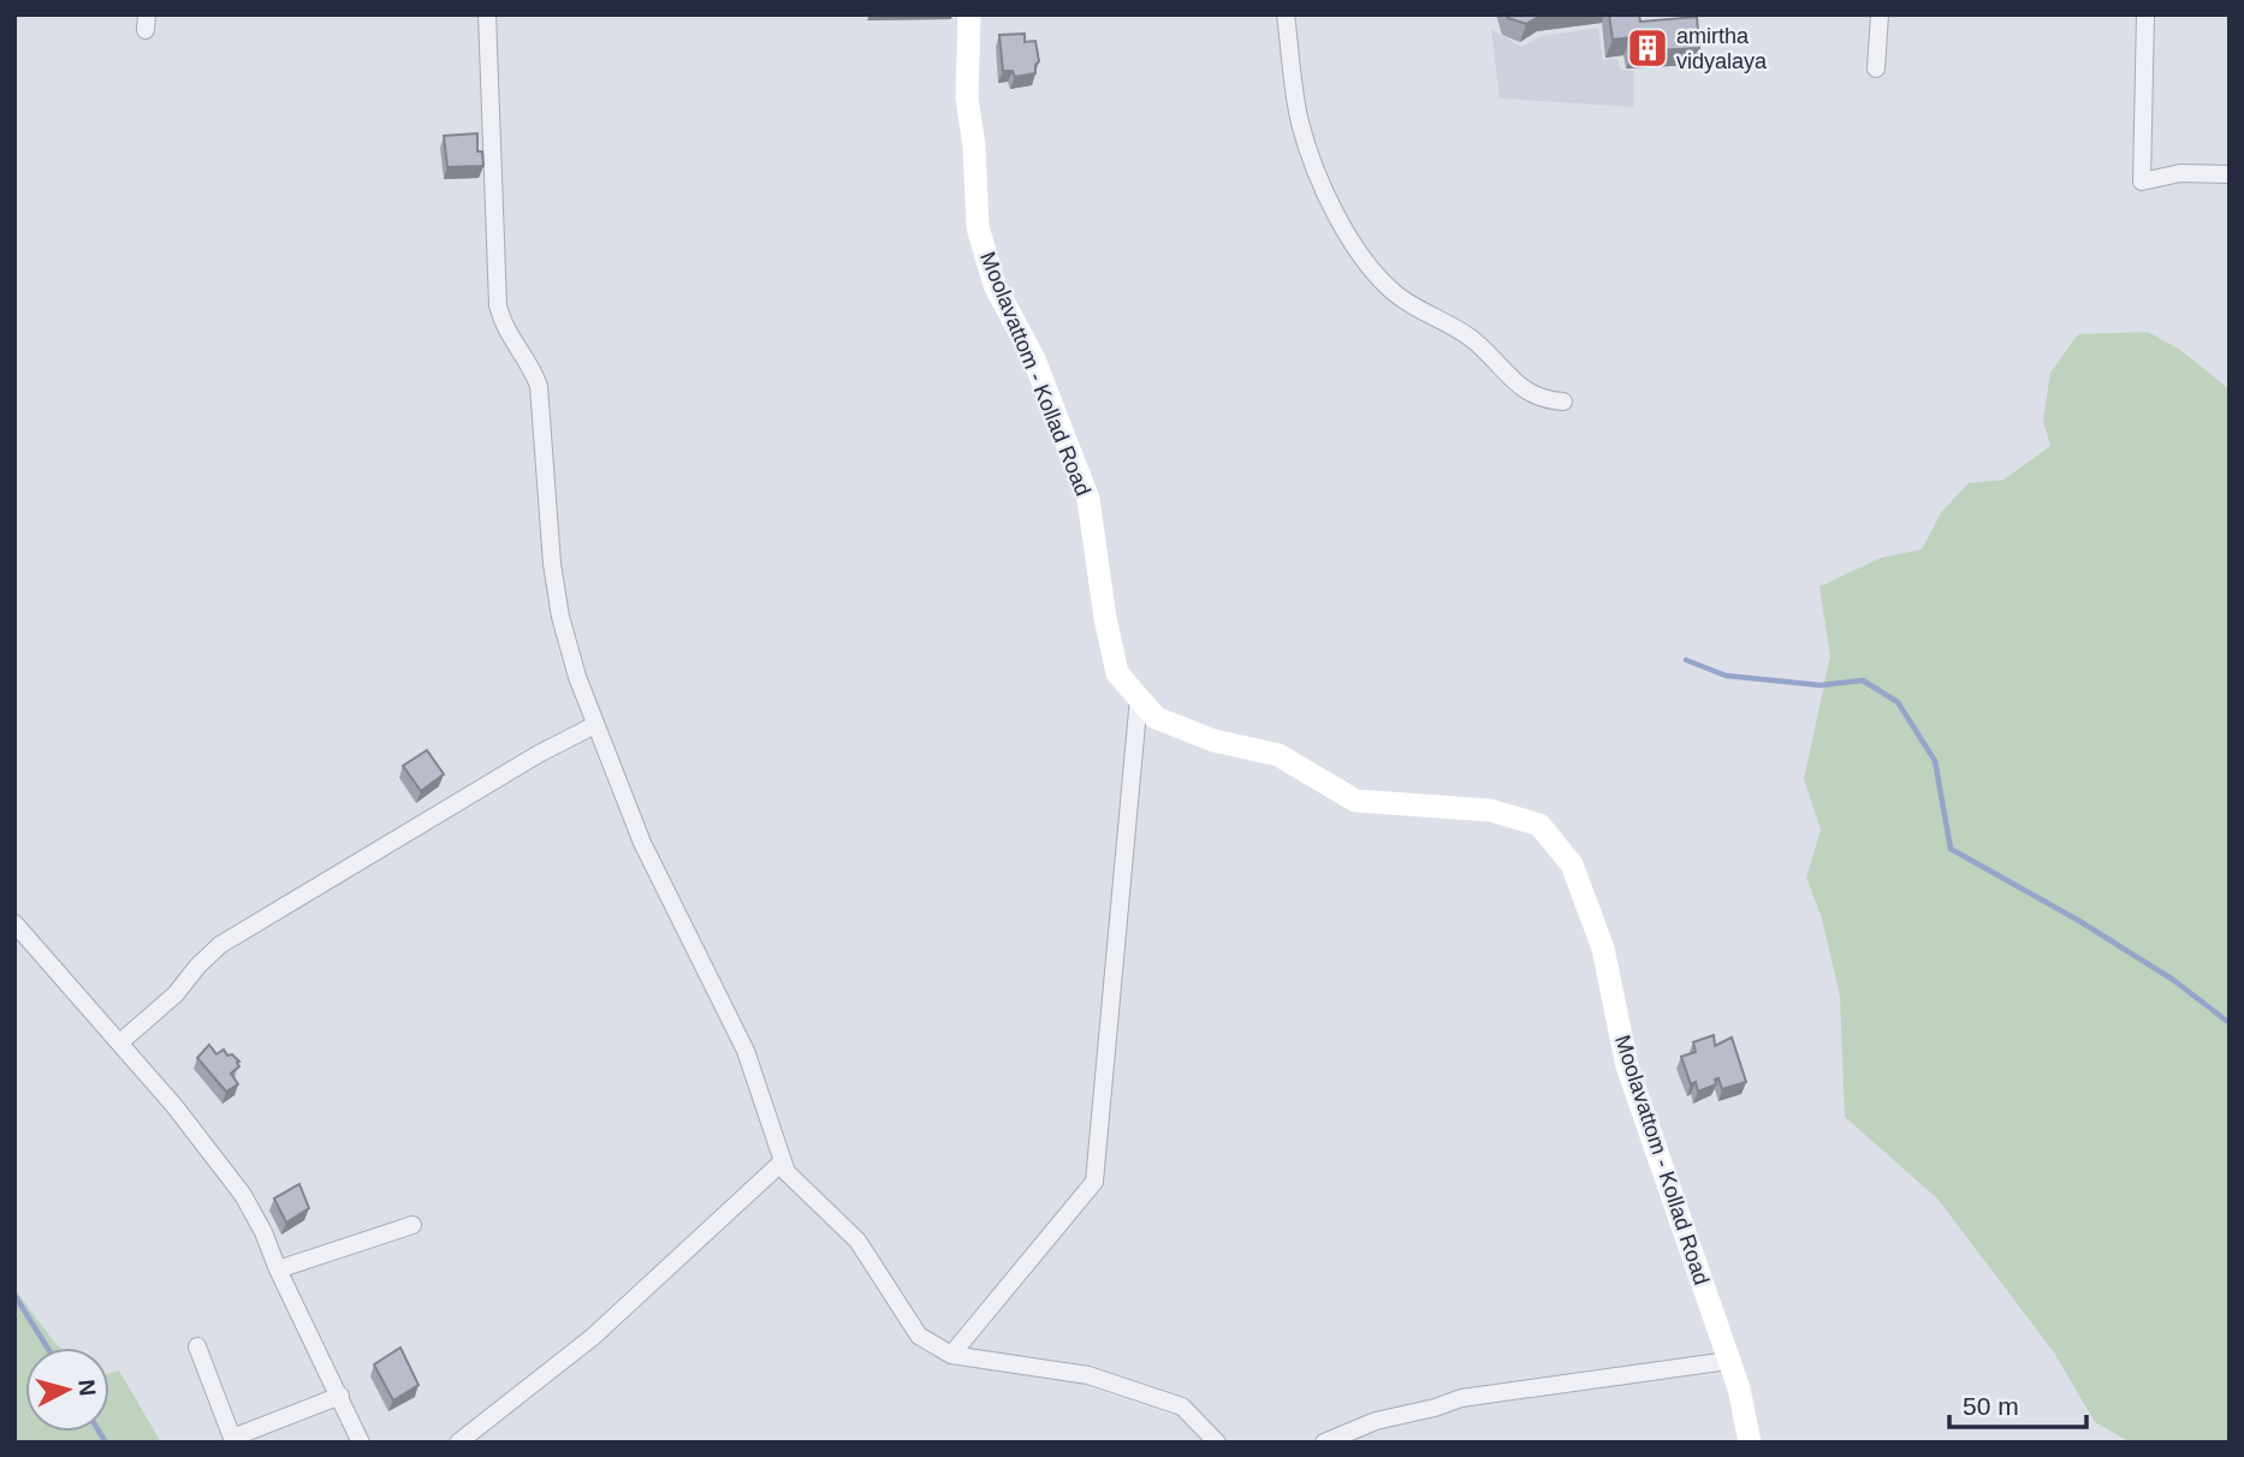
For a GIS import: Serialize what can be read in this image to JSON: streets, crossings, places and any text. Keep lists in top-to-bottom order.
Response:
{
  "streets": {
    "main road": ["Moolavattom - Kollad Road"]
  },
  "places": {
    "building": ["amirtha vidyalaya"]
  },
  "scale_bar": "50 m",
  "north": "right"
}
